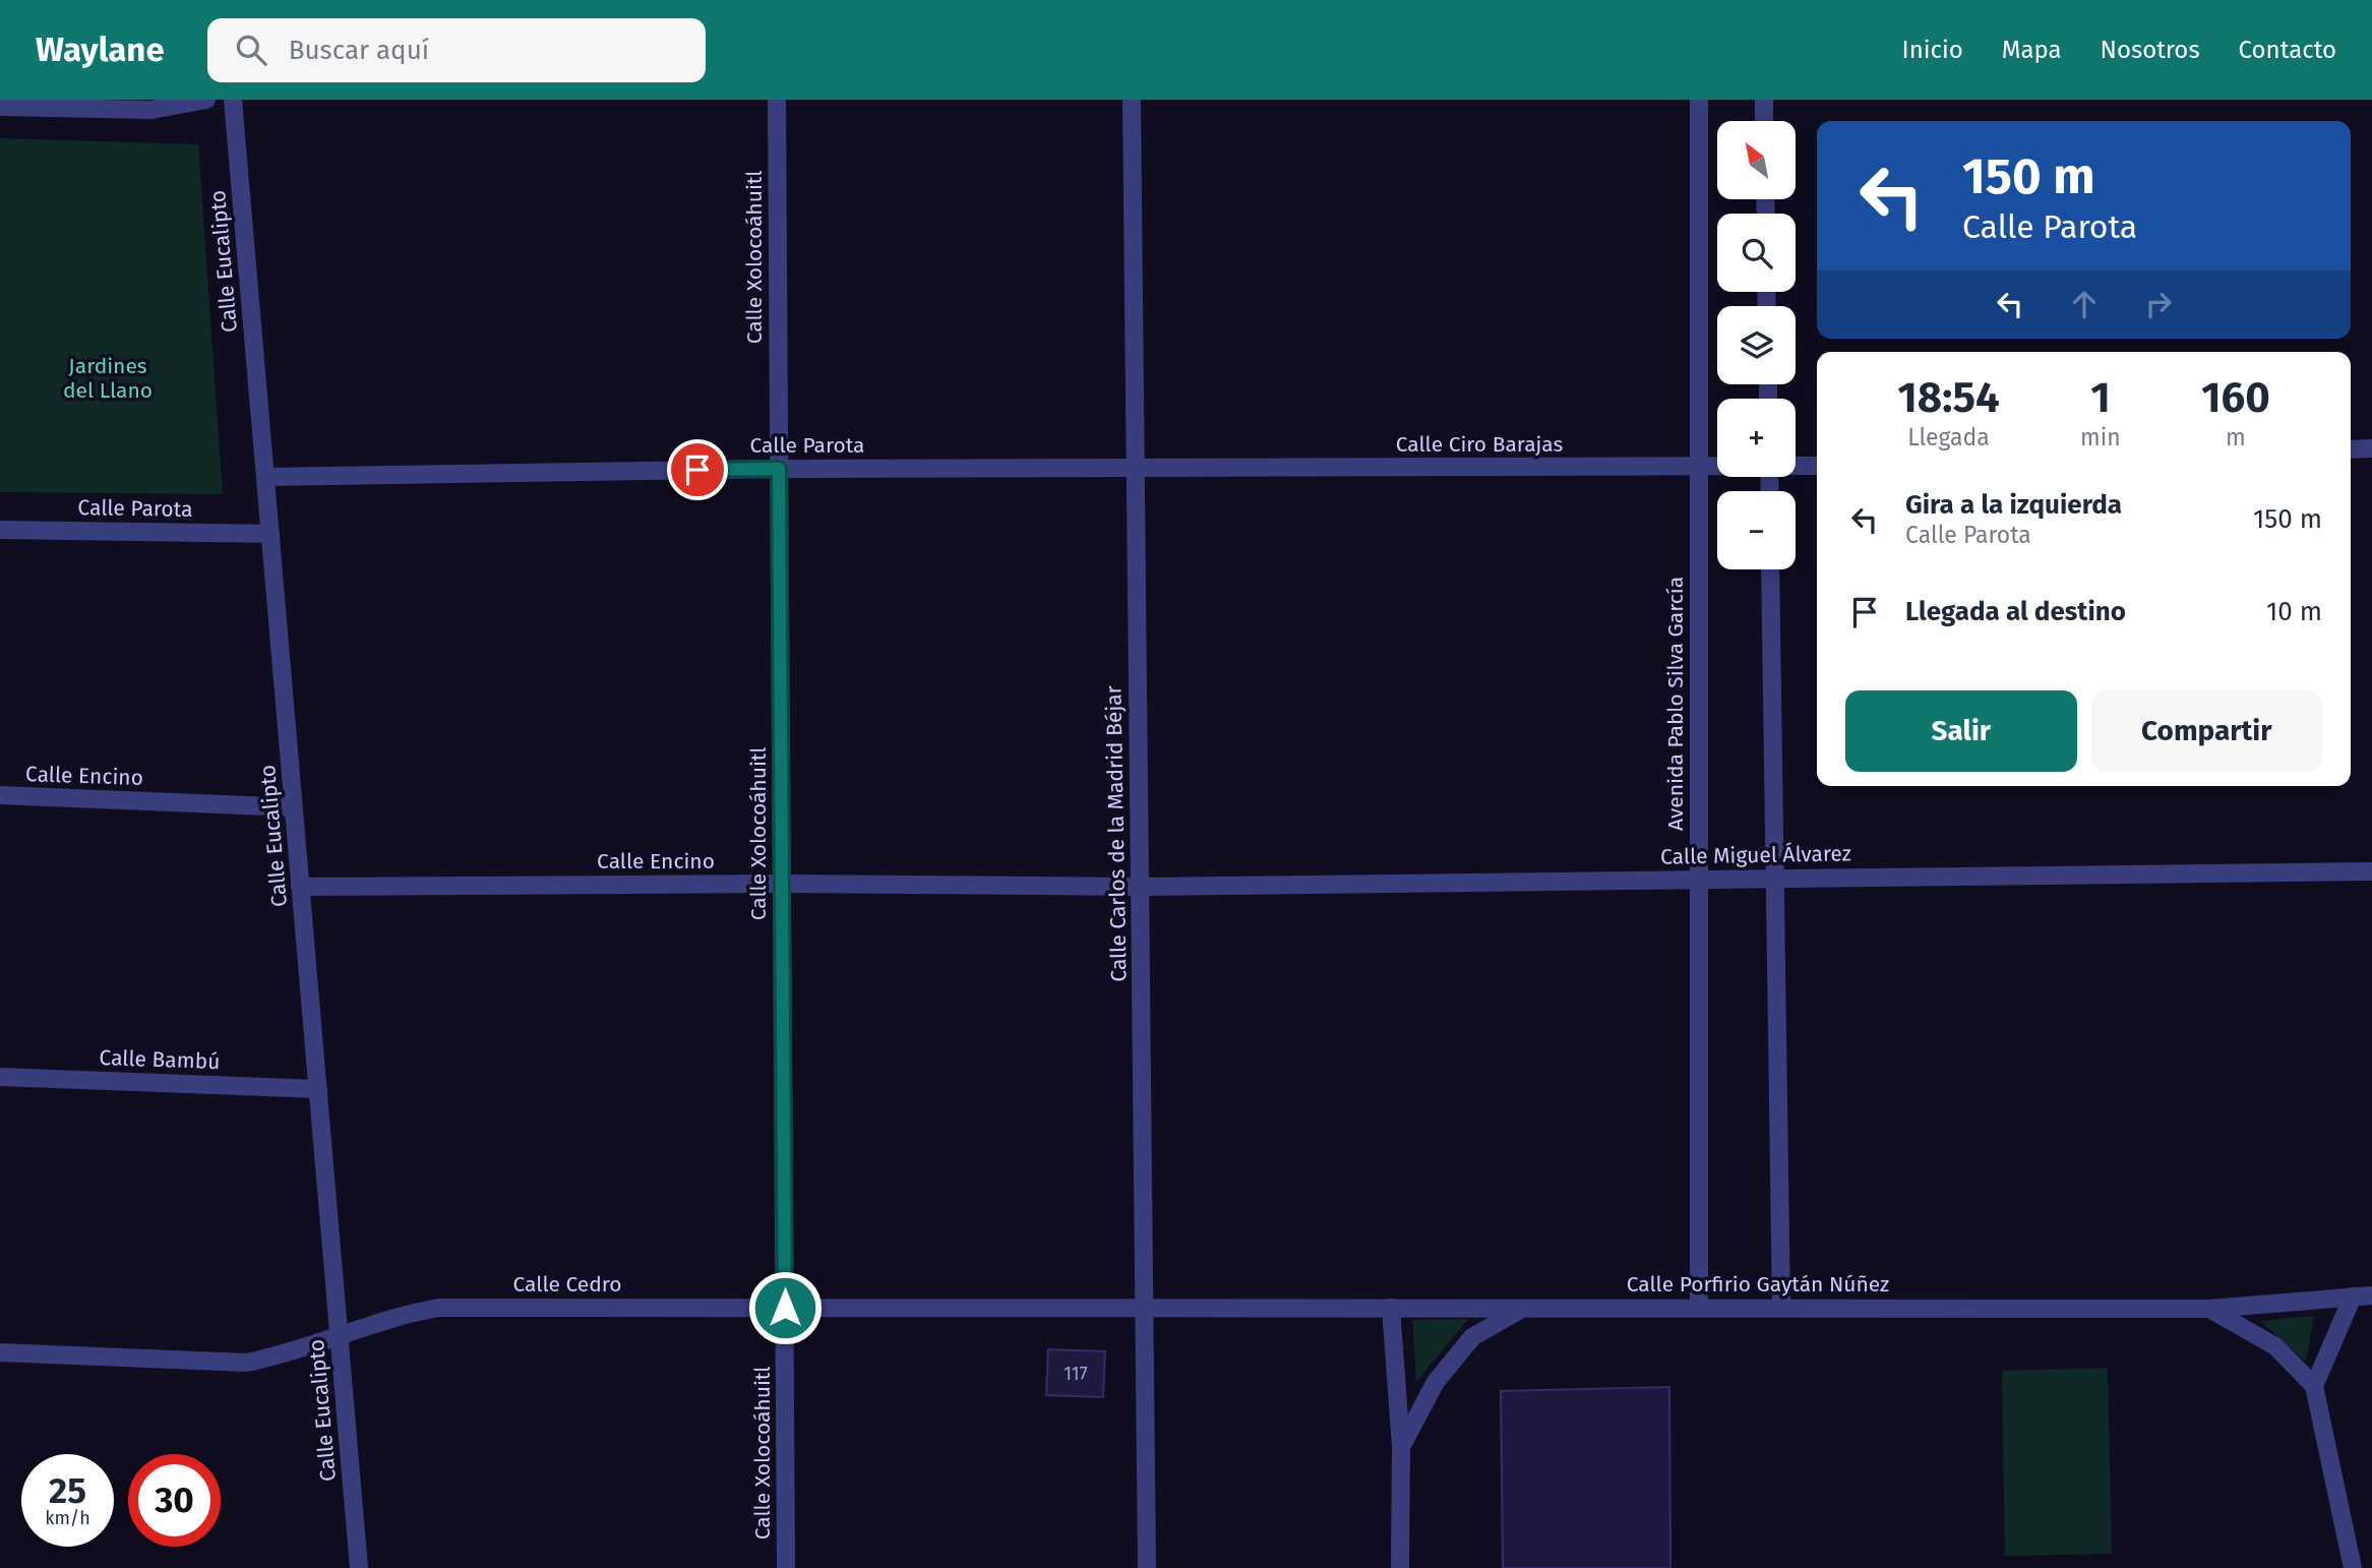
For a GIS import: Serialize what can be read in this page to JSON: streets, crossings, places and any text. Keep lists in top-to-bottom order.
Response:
{
  "streets": {
    "street": [
      "Calle Xolocoáhuitl",
      "Calle Eucalipto",
      "Calle Ciro Barajas",
      "Calle Parota",
      "Avenida Pablo Silva García",
      "Calle Encino",
      "Calle Carlos de la Madrid Béjar",
      "Calle Miguel Álvarez",
      "Calle Bambú",
      "Calle Cedro",
      "Calle Porfirio Gaytán Núñez"
    ]
  },
  "crossings": [
    ["Calle Xolocoáhuitl", "Calle Parota"],
    ["Calle Xolocoáhuitl", "Calle Encino"],
    ["Calle Xolocoáhuitl", "Calle Cedro"],
    ["Calle Eucalipto", "Calle Parota"],
    ["Calle Eucalipto", "Calle Encino"],
    ["Calle Eucalipto", "Calle Bambú"],
    ["Calle Eucalipto", "Calle Cedro"],
    ["Calle Ciro Barajas", "Calle Parota"],
    ["Calle Ciro Barajas", "Avenida Pablo Silva García"],
    ["Calle Ciro Barajas", "Calle Carlos de la Madrid Béjar"],
    ["Calle Parota", "Calle Carlos de la Madrid Béjar"],
    ["Avenida Pablo Silva García", "Calle Miguel Álvarez"],
    ["Avenida Pablo Silva García", "Calle Porfirio Gaytán Núñez"],
    ["Calle Encino", "Calle Carlos de la Madrid Béjar"],
    ["Calle Encino", "Calle Miguel Álvarez"],
    ["Calle Carlos de la Madrid Béjar", "Calle Miguel Álvarez"],
    ["Calle Carlos de la Madrid Béjar", "Calle Cedro"],
    ["Calle Carlos de la Madrid Béjar", "Calle Porfirio Gaytán Núñez"],
    ["Calle Cedro", "Calle Porfirio Gaytán Núñez"]
  ],
  "parks": ["Jardines del Llano"],
  "house_numbers": ["117"],
  "north": "top left",
  "page": {
    "header": "Waylane",
    "search": "Buscar aquí",
    "nav": [
      "Inicio",
      "Mapa",
      "Nosotros",
      "Contacto"
    ],
    "map_buttons": ["+", "−"],
    "turn": ["150 m", "Calle Parota"],
    "eta": [
      "18:54",
      "Llegada",
      "1",
      "min",
      "160",
      "m"
    ],
    "list": [
      {
        "name": "Gira a la izquierda",
        "note": "Calle Parota",
        "value": "150 m"
      },
      {
        "name": "Llegada al destino",
        "value": "10 m"
      }
    ],
    "buttons": ["Salir", "Compartir"],
    "speed": "25 km/h",
    "limit": "30"
  }
}
